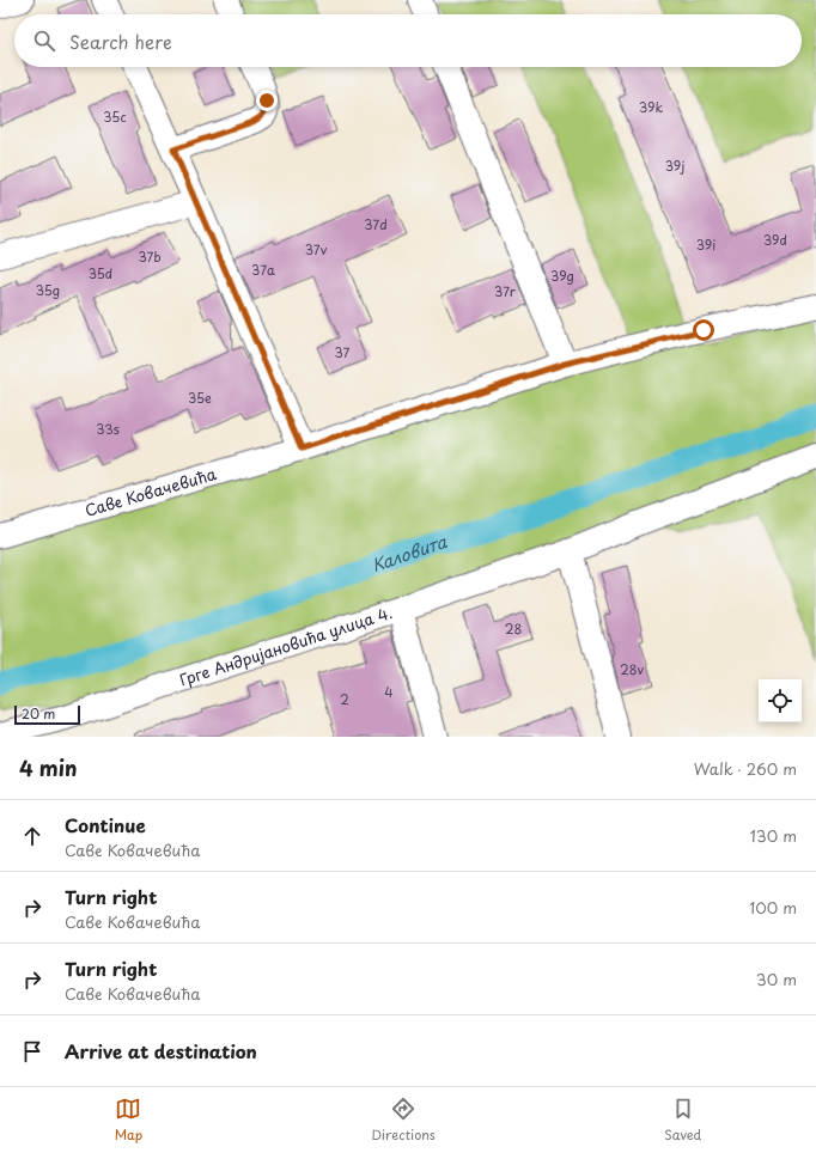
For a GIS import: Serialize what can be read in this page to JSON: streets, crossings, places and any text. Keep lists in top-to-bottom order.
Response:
{
  "streets": {
    "street": ["Саве Ковачевића", "Грге Андријановића улица 4."]
  },
  "water": ["Каловита"],
  "house_numbers": [
    "39k",
    "35c",
    "39j",
    "37d",
    "39d",
    "39i",
    "37v",
    "37b",
    "37a",
    "35d",
    "39g",
    "35g",
    "37r",
    "37",
    "35e",
    "33s",
    "28",
    "28v",
    "4",
    "2"
  ],
  "scale_bar": "20 m",
  "page": {
    "search": "Search here",
    "scale": "20 m",
    "heading": ["4 min", "Walk · 260 m"],
    "list": [
      ["Continue", "Саве Ковачевића", "130 m"],
      ["Turn right", "Саве Ковачевића", "100 m"],
      ["Turn right", "Саве Ковачевића", "30 m"],
      "Arrive at destination"
    ],
    "nav": ["Map", "Directions", "Saved"]
  }
}
